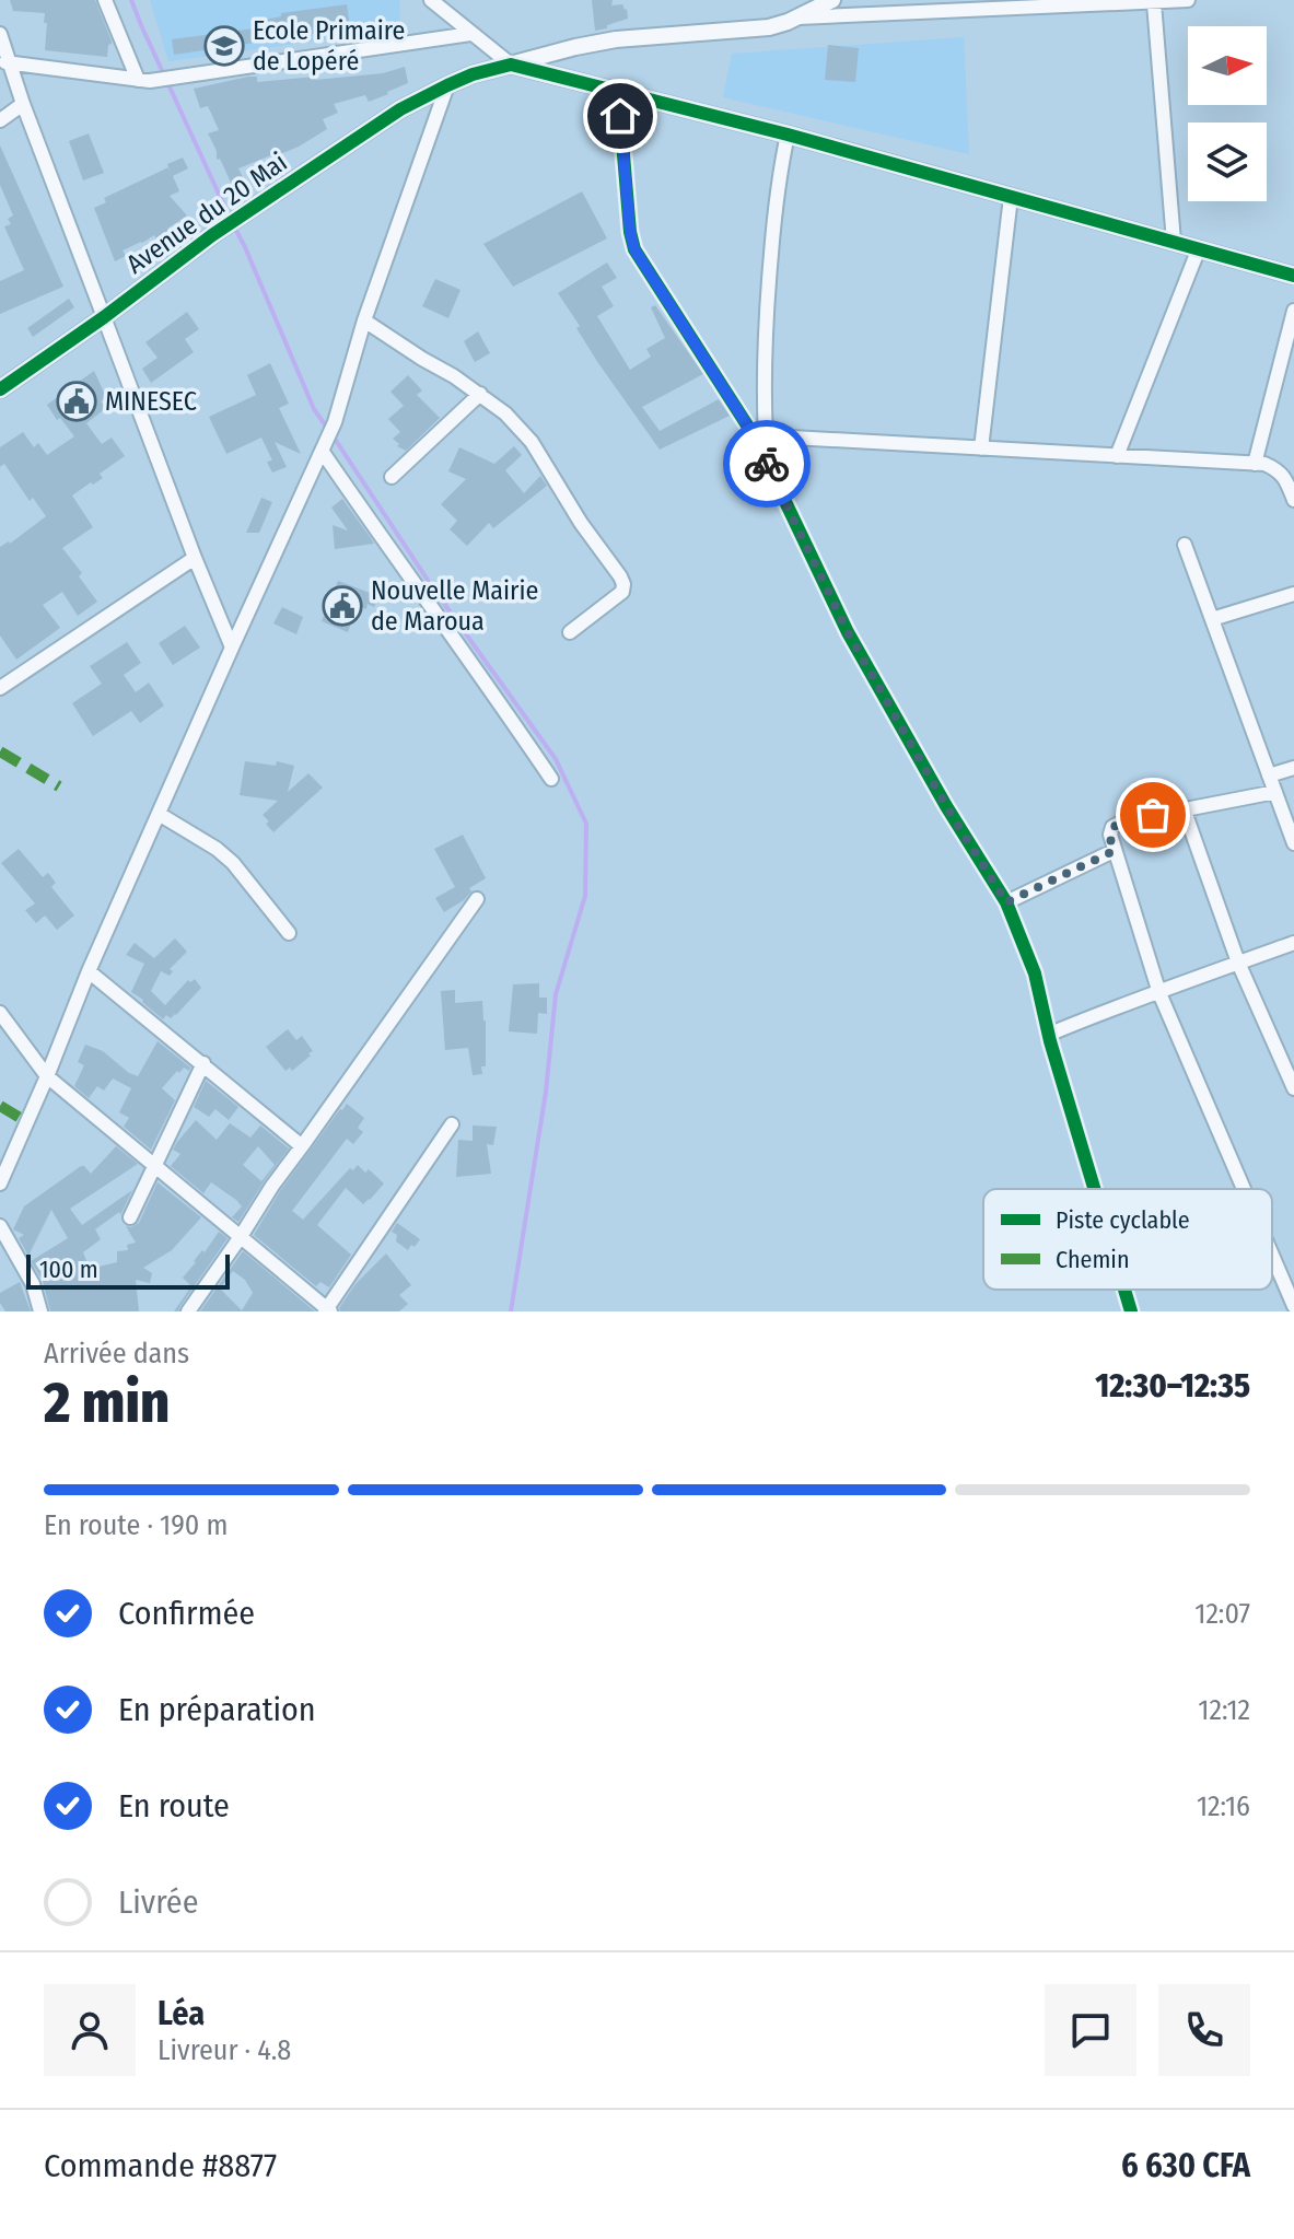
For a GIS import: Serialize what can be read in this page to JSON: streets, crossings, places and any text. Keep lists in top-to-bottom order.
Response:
{
  "streets": {
    "street": ["Avenue du 20 Mai"]
  },
  "places": {
    "school or university": ["Ecole Primaire de Lopéré"],
    "public building": ["MINESEC", "Nouvelle Mairie de Maroua"]
  },
  "legend": ["Piste cyclable", "Chemin"],
  "scale_bar": "100 m",
  "north": "right",
  "page": {
    "scale": "100 m",
    "heading": ["2 min", "Arrivée dans", "12:30–12:35"],
    "panel": [
      "Léa",
      "Livreur · 4.8",
      "Commande #8877",
      "6 630 CFA"
    ],
    "bar": "En route · 190 m",
    "list": [
      ["Confirmée", "12:07"],
      ["En préparation", "12:12"],
      ["En route", "12:16"],
      "Livrée"
    ]
  }
}
